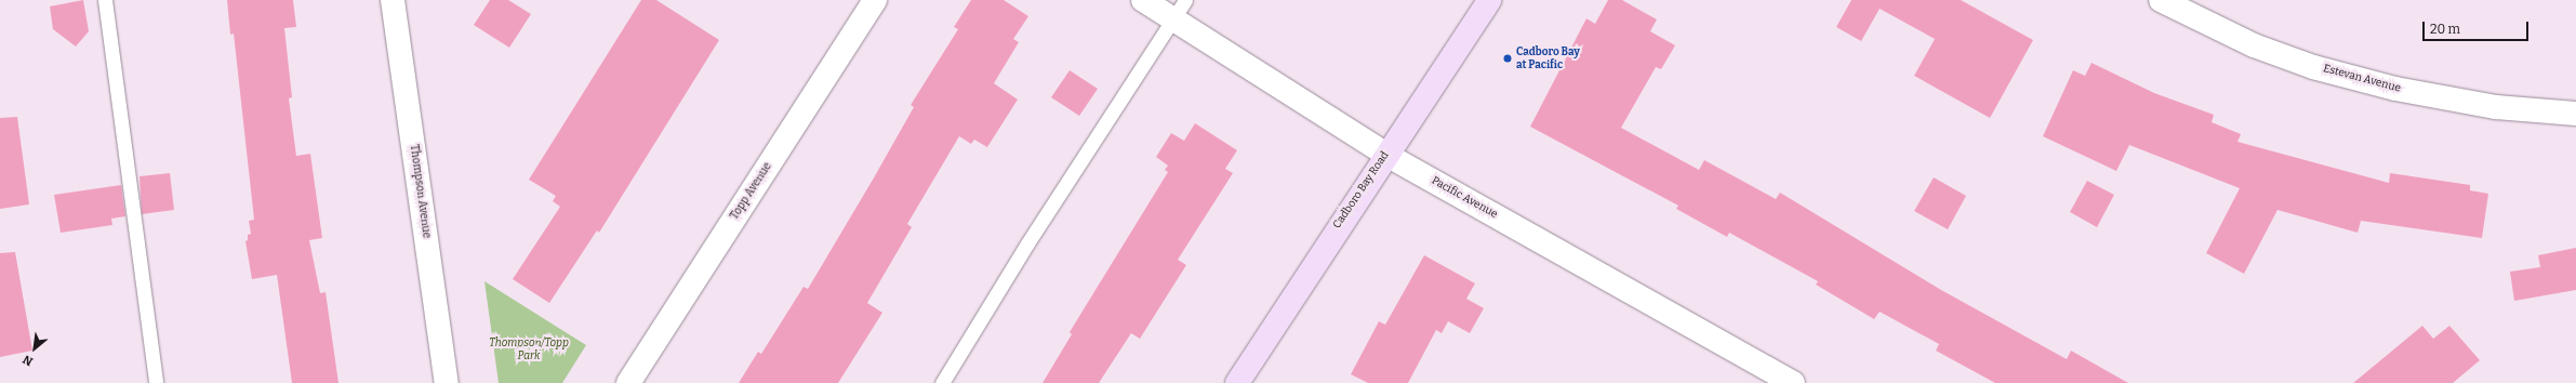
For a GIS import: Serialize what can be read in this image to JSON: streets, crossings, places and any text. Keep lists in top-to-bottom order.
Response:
{
  "streets": {
    "main road": ["Cadboro Bay Road"],
    "street": [
      "Estevan Avenue",
      "Thompson Avenue",
      "Topp Avenue",
      "Pacific Avenue"
    ]
  },
  "crossings": [
    ["Cadboro Bay Road", "Pacific Avenue"]
  ],
  "parks": ["Thompson/Topp Park"],
  "places": ["Cadboro Bay at Pacific"],
  "scale_bar": "20 m",
  "north": "bottom left"
}
